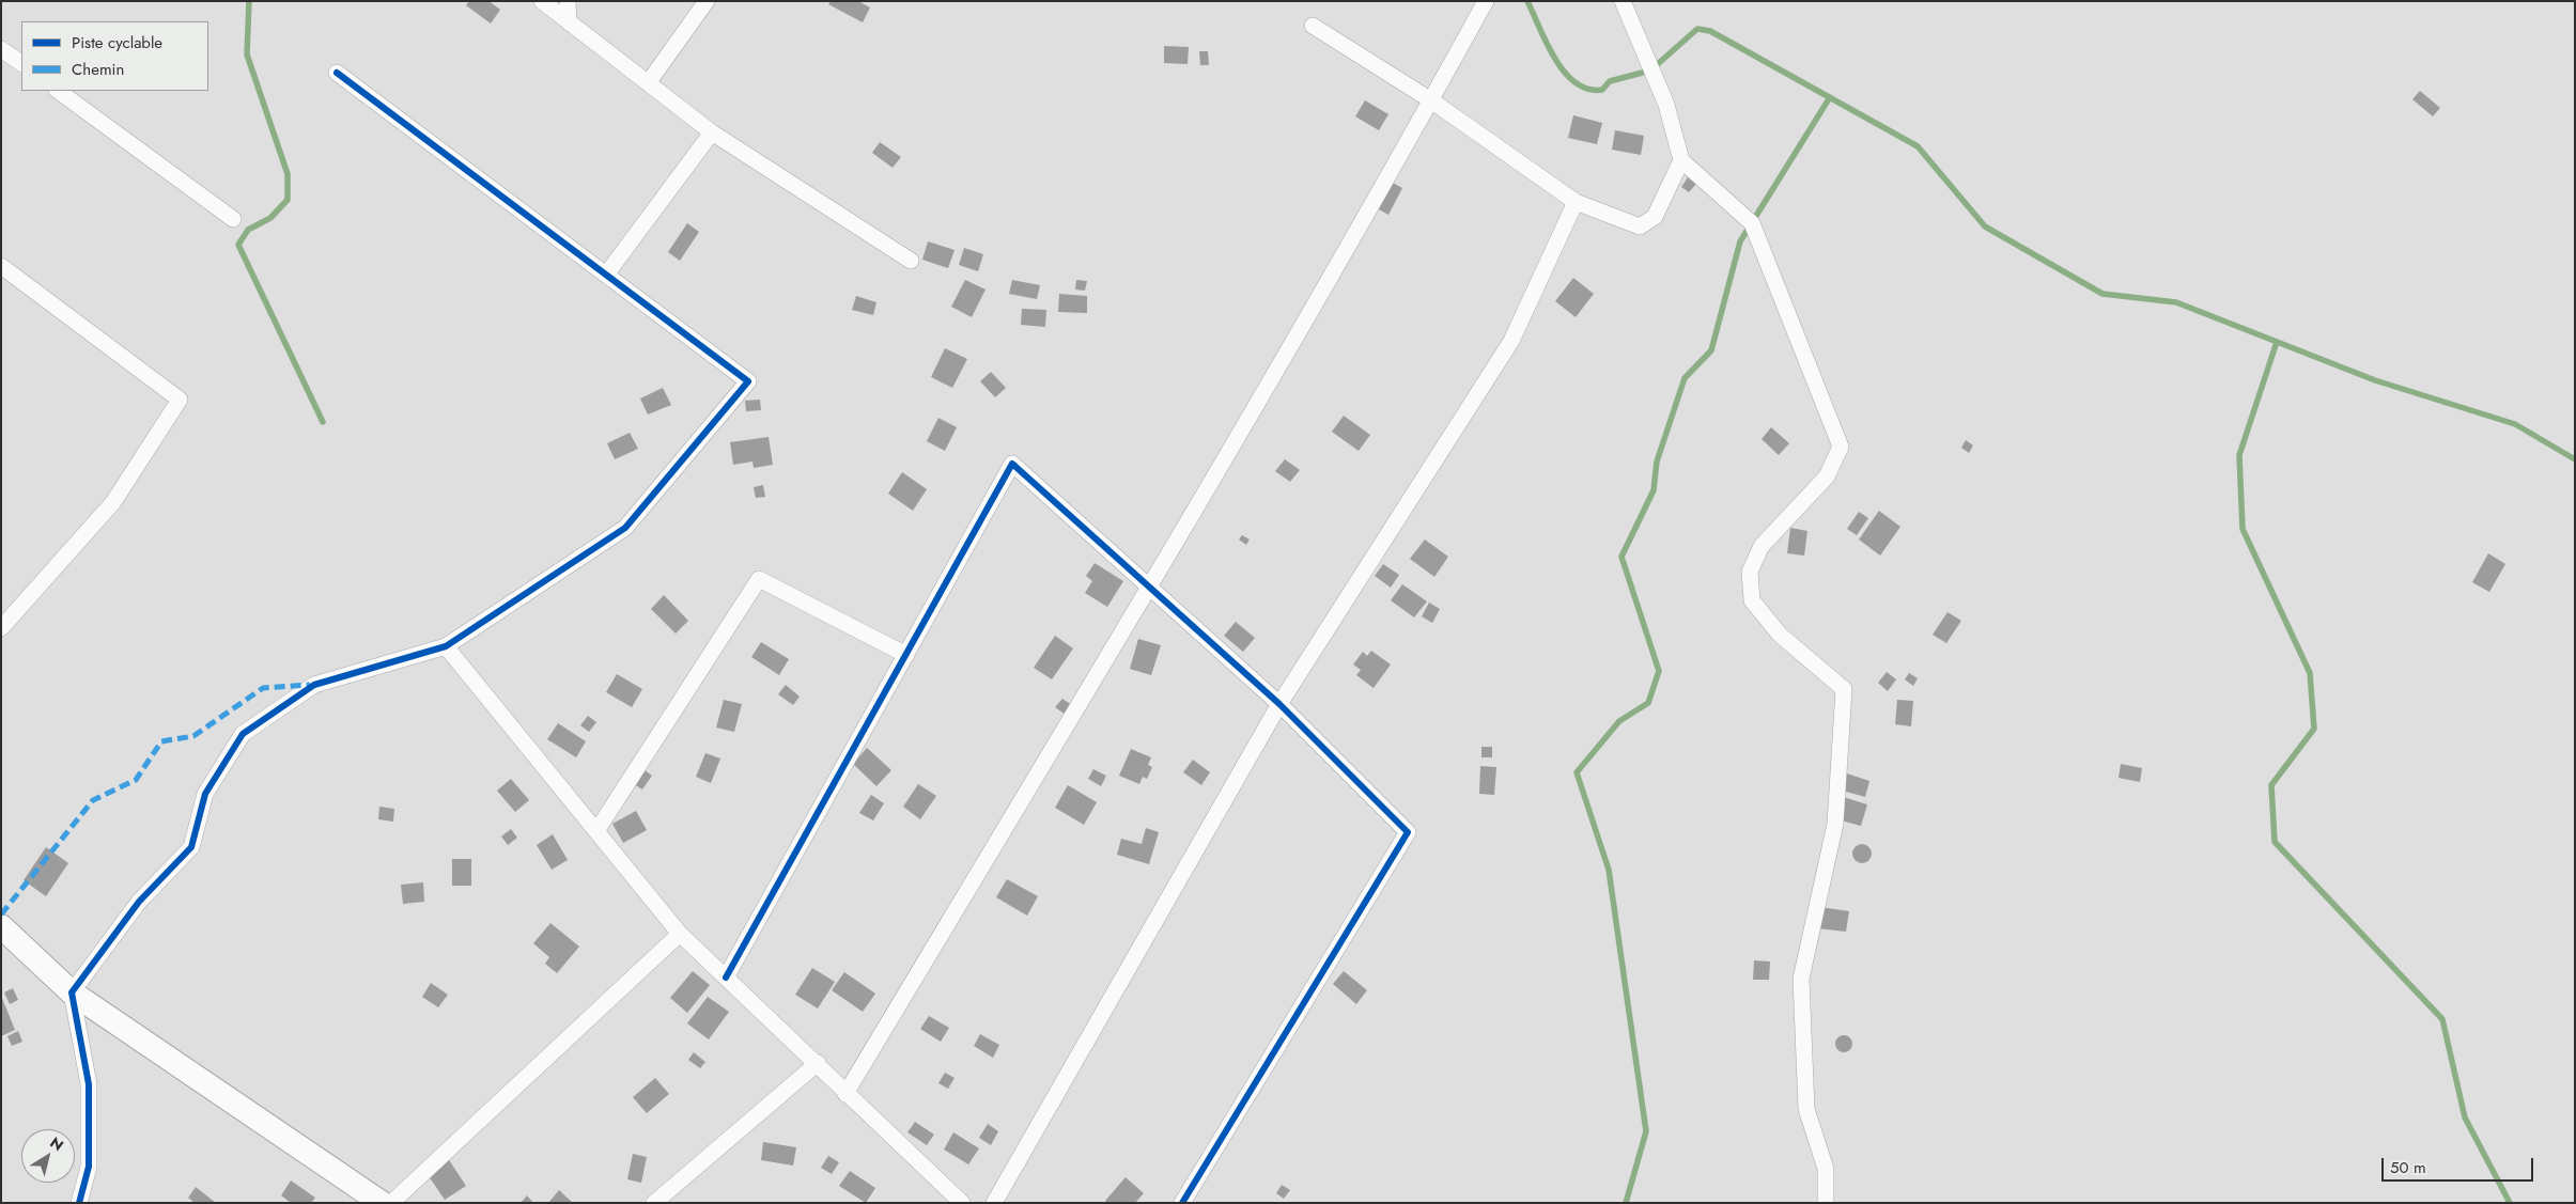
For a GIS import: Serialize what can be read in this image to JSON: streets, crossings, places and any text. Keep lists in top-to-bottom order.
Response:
{
  "legend": ["Piste cyclable", "Chemin"],
  "scale_bar": "50 m",
  "north": "top right"
}
